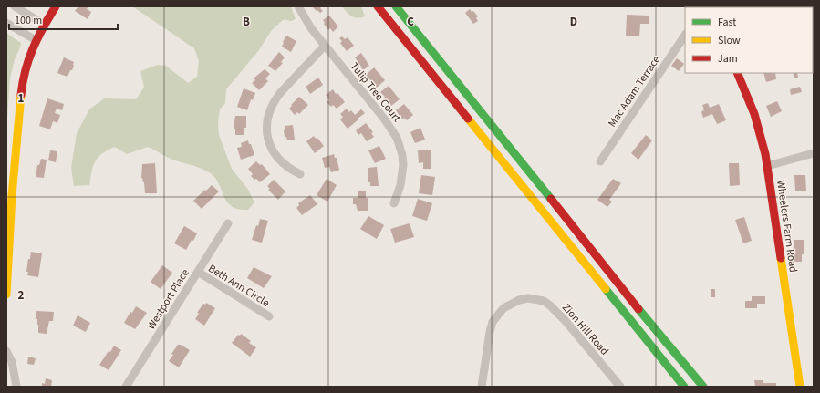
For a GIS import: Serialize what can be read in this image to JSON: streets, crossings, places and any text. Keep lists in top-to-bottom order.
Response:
{
  "streets": {
    "main road": ["Wheelers Farm Road"],
    "street": [
      "Mac Adam Terrace",
      "Tulip Tree Court",
      "Beth Ann Circle",
      "Westport Place",
      "Zion Hill Road"
    ]
  },
  "crossings": [
    ["Beth Ann Circle", "Westport Place"]
  ],
  "legend": ["Fast", "Slow", "Jam"],
  "scale_bar": "100 m",
  "grid": {
    "columns": ["B", "C", "D"],
    "rows": ["1", "2"]
  }
}
